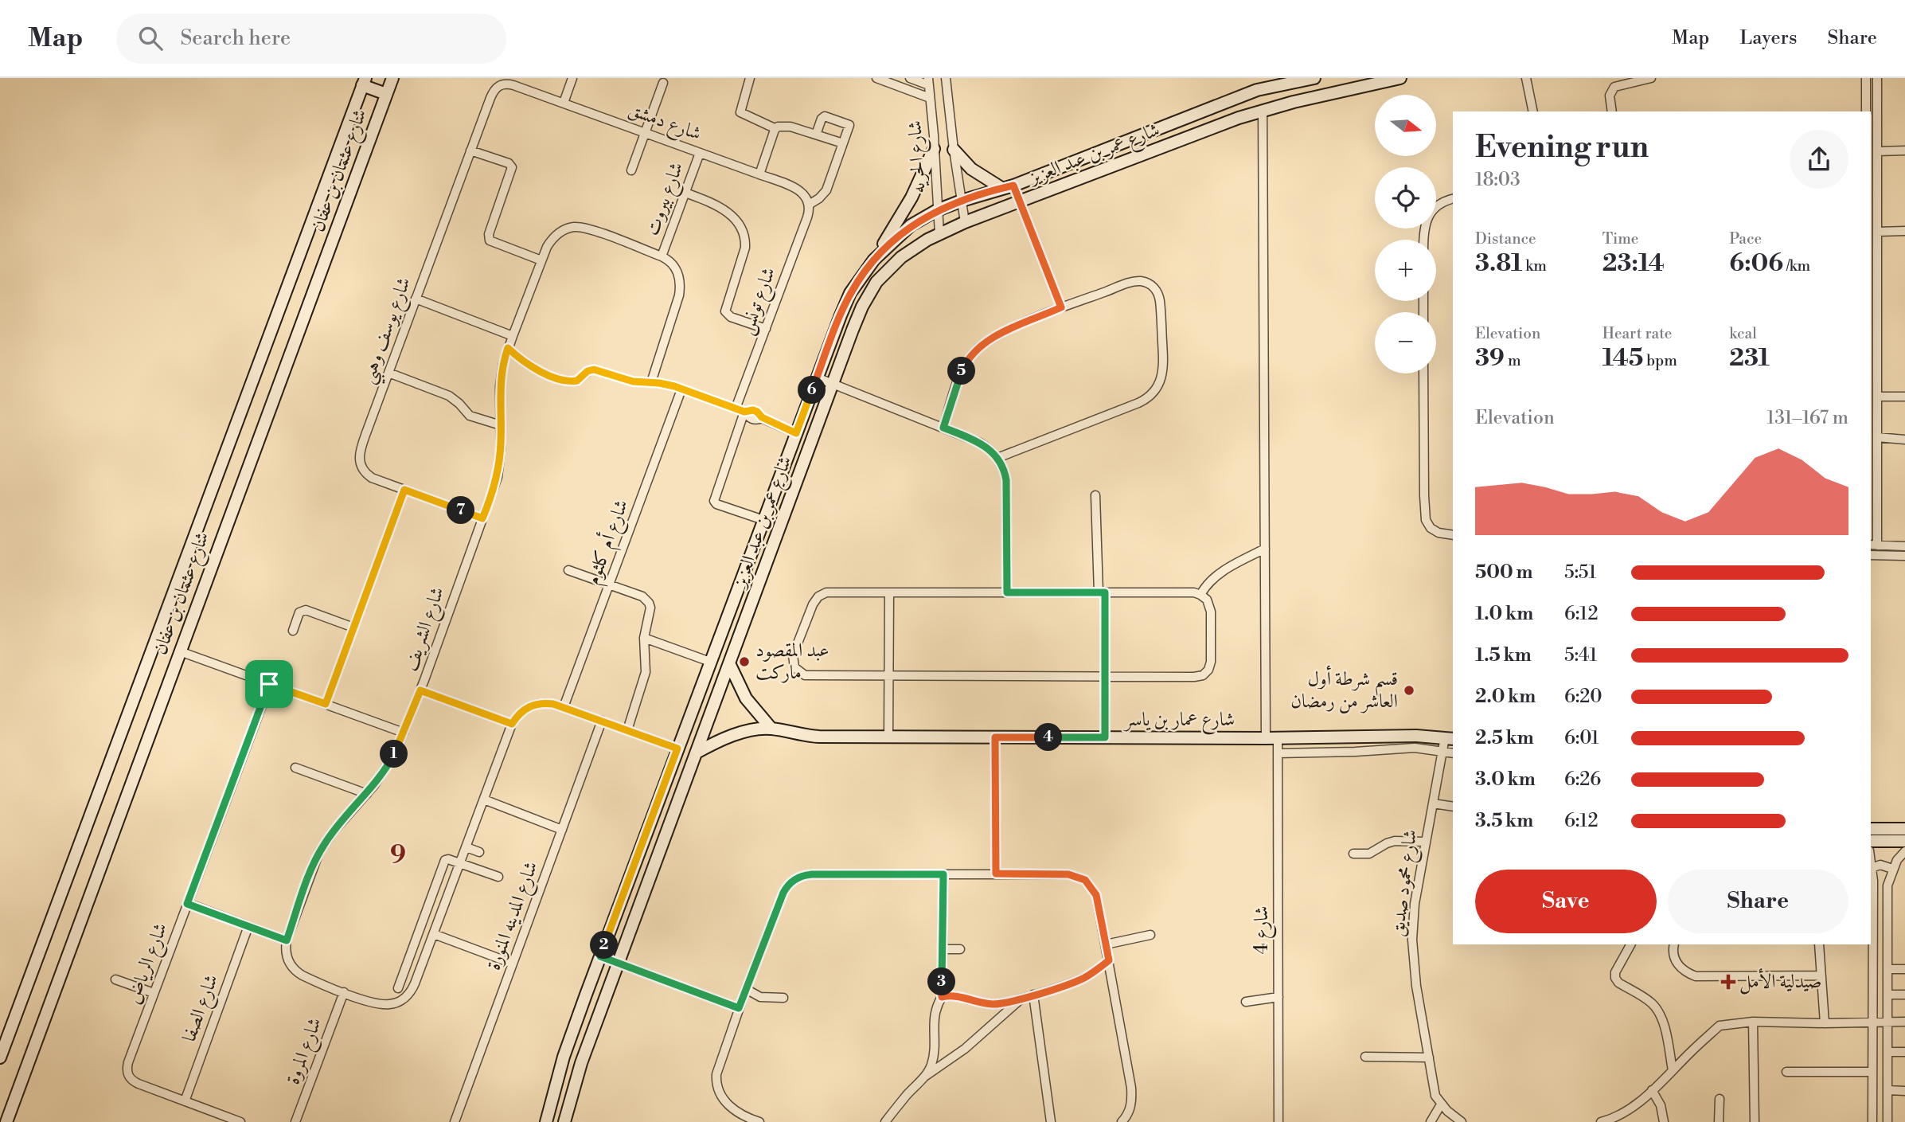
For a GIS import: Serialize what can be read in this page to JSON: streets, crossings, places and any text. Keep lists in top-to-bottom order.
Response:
{
  "streets": {
    "street": [
      "شارع دمشق",
      "شارع عمر بن عبد العزيز",
      "شارع الحريه",
      "شارع عثمان بن عفان",
      "شارع بيروت",
      "شارع تونس",
      "شارع يوسف وهبي",
      "شارع أم كلثوم",
      "شارع الشريف",
      "شارع عمار بن ياسر",
      "شارع محمود صديق",
      "شارع المدينه المنورة",
      "شارع 4",
      "شارع الرياض",
      "شارع الصفا",
      "شارع المروة"
    ]
  },
  "crossings": [
    ["شارع دمشق", "شارع بيروت"],
    ["شارع دمشق", "شارع تونس"],
    ["شارع دمشق", "شارع يوسف وهبي"],
    ["شارع عمر بن عبد العزيز", "شارع الحريه"],
    ["شارع عمر بن عبد العزيز", "شارع تونس"],
    ["شارع عمر بن عبد العزيز", "شارع عمار بن ياسر"],
    ["شارع عمر بن عبد العزيز", "شارع 4"],
    ["شارع بيروت", "شارع الشريف"],
    ["شارع يوسف وهبي", "شارع الشريف"],
    ["شارع عمار بن ياسر", "شارع محمود صديق"],
    ["شارع عمار بن ياسر", "شارع 4"],
    ["شارع الرياض", "شارع الصفا"]
  ],
  "districts": ["9"],
  "places": {
    "other": ["عبد المقصود ماركت", "قسم شرطة أول العاشر من رمضان"],
    "health": ["صيدلية الأمل"]
  },
  "north": "right",
  "page": {
    "header": "Map",
    "search": "Search here",
    "nav": ["Map", "Layers", "Share"],
    "map_buttons": ["+", "−"],
    "heading": ["Evening run", "18:03"],
    "stats": [
      ["Distance", "3.81 km"],
      ["Time", "23:14"],
      ["Pace", "6:06 /km"],
      ["Elevation", "39 m"],
      ["Heart rate", "145 bpm"],
      ["kcal", "231"]
    ],
    "pins": [
      "5",
      "6",
      "7",
      "4",
      "1",
      "2",
      "3"
    ],
    "chart": ["Elevation", "131–167 m"],
    "list": [
      {
        "name": "500 m",
        "note": "5:51"
      },
      {
        "name": "1.0 km",
        "note": "6:12"
      },
      {
        "name": "1.5 km",
        "note": "5:41"
      },
      {
        "name": "2.0 km",
        "note": "6:20"
      },
      {
        "name": "2.5 km",
        "note": "6:01"
      },
      {
        "name": "3.0 km",
        "note": "6:26"
      },
      {
        "name": "3.5 km",
        "note": "6:12"
      }
    ],
    "buttons": ["Save", "Share"]
  }
}
